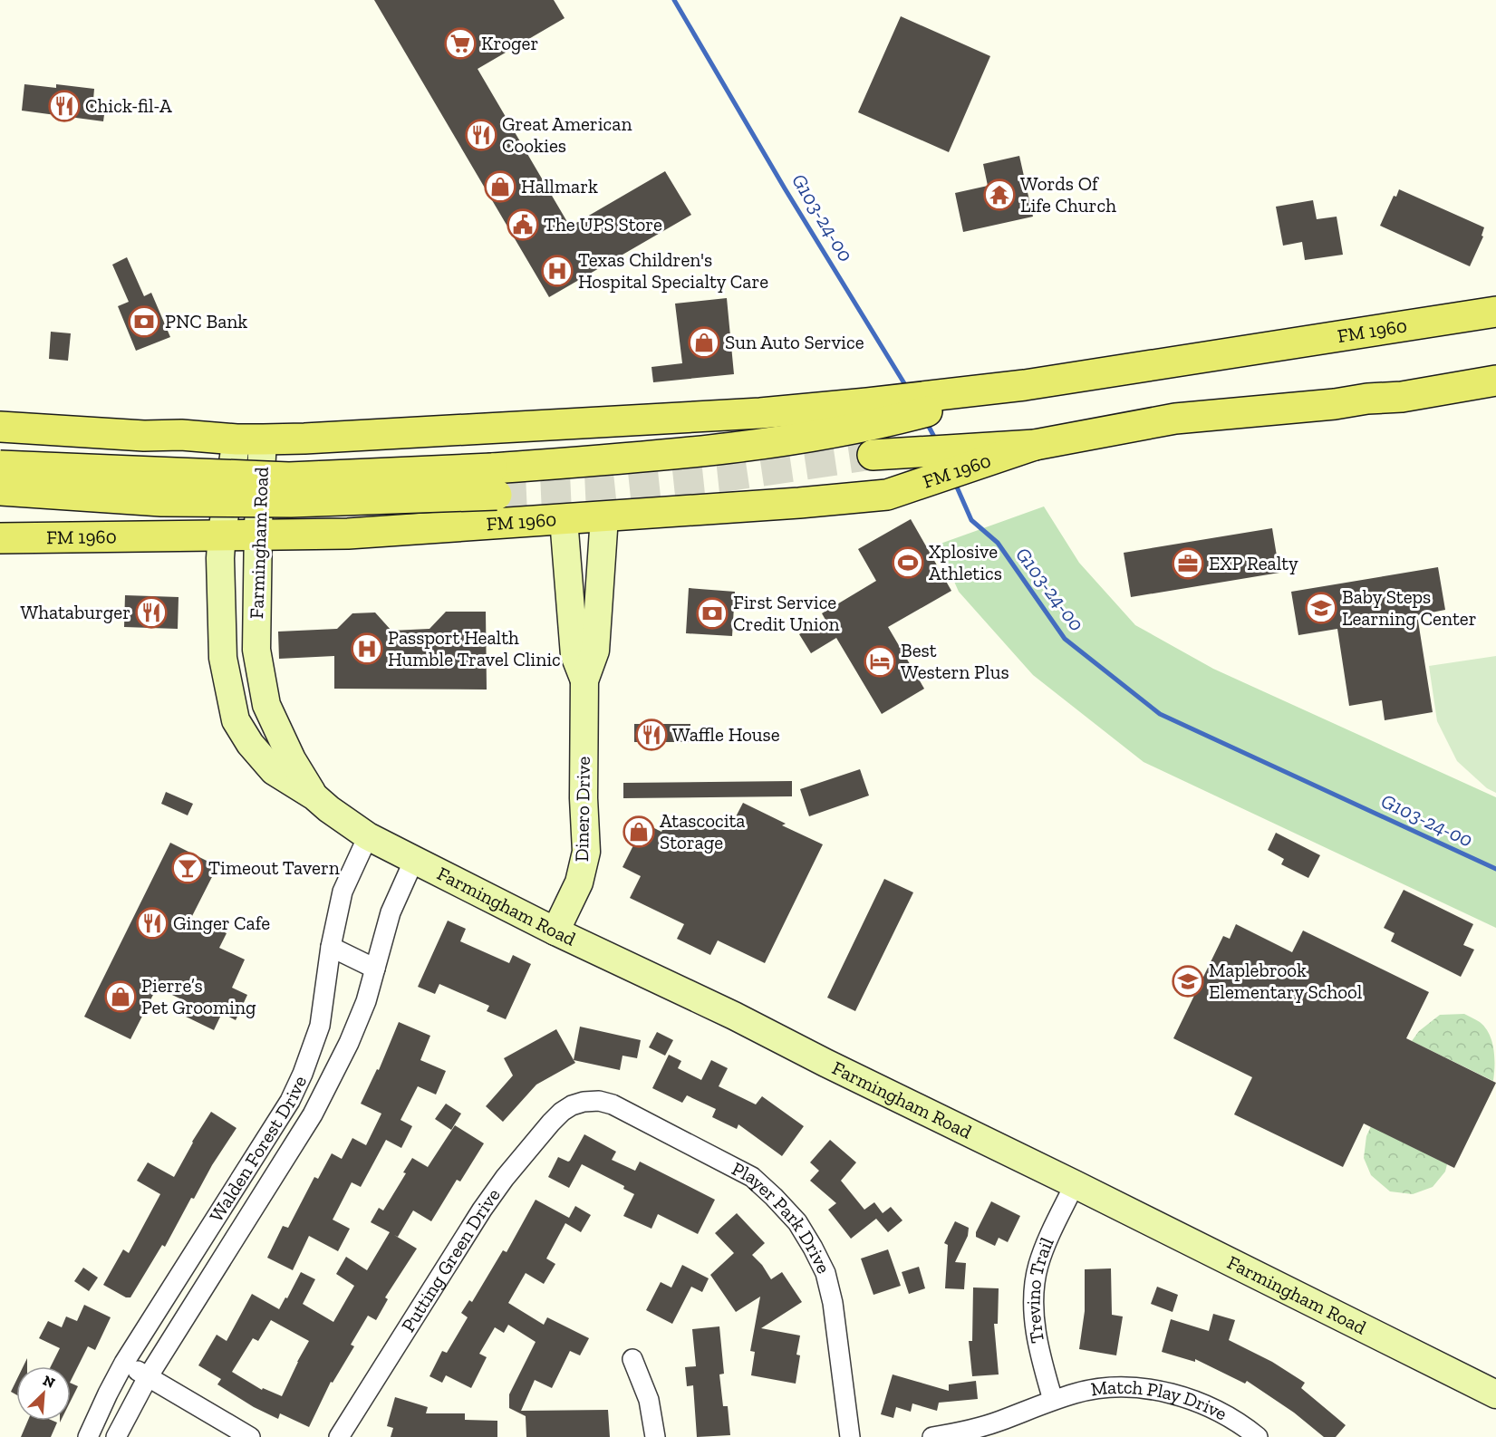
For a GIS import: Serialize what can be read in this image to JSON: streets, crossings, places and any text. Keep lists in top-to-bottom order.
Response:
{
  "streets": {
    "main road": ["FM 1960"],
    "street": [
      "Farmingham Road",
      "Dinero Drive",
      "Walden Forest Drive",
      "Player Park Drive",
      "Putting Green Drive",
      "Trevino Trail",
      "Match Play Drive"
    ]
  },
  "crossings": [
    ["FM 1960", "Farmingham Road"],
    ["FM 1960", "Dinero Drive"],
    ["Farmingham Road", "Dinero Drive"],
    ["Farmingham Road", "Walden Forest Drive"],
    ["Farmingham Road", "Trevino Trail"],
    ["Player Park Drive", "Putting Green Drive"],
    ["Trevino Trail", "Match Play Drive"]
  ],
  "water": ["G103-24-00"],
  "places": {
    "supermarket": ["Kroger"],
    "restaurant": [
      "Chick-fil-A",
      "Great American Cookies",
      "Whataburger",
      "Waffle House",
      "Ginger Cafe"
    ],
    "shop": [
      "Hallmark",
      "Sun Auto Service",
      "Atascocita Storage",
      "Pierre’s Pet Grooming"
    ],
    "temple": ["Words Of Life Church"],
    "public building": ["The UPS Store"],
    "hospital": ["Texas Children's Hospital Specialty Care", "Passport Health Humble Travel Clinic"],
    "bank": ["PNC Bank", "First Service Credit Union"],
    "sports": ["Xplosive Athletics"],
    "office": ["EXP Realty"],
    "school or university": ["Baby Steps Learning Center", "Maplebrook Elementary School"],
    "hotel": ["Best Western Plus"],
    "bar": ["Timeout Tavern"]
  },
  "north": "top right"
}
